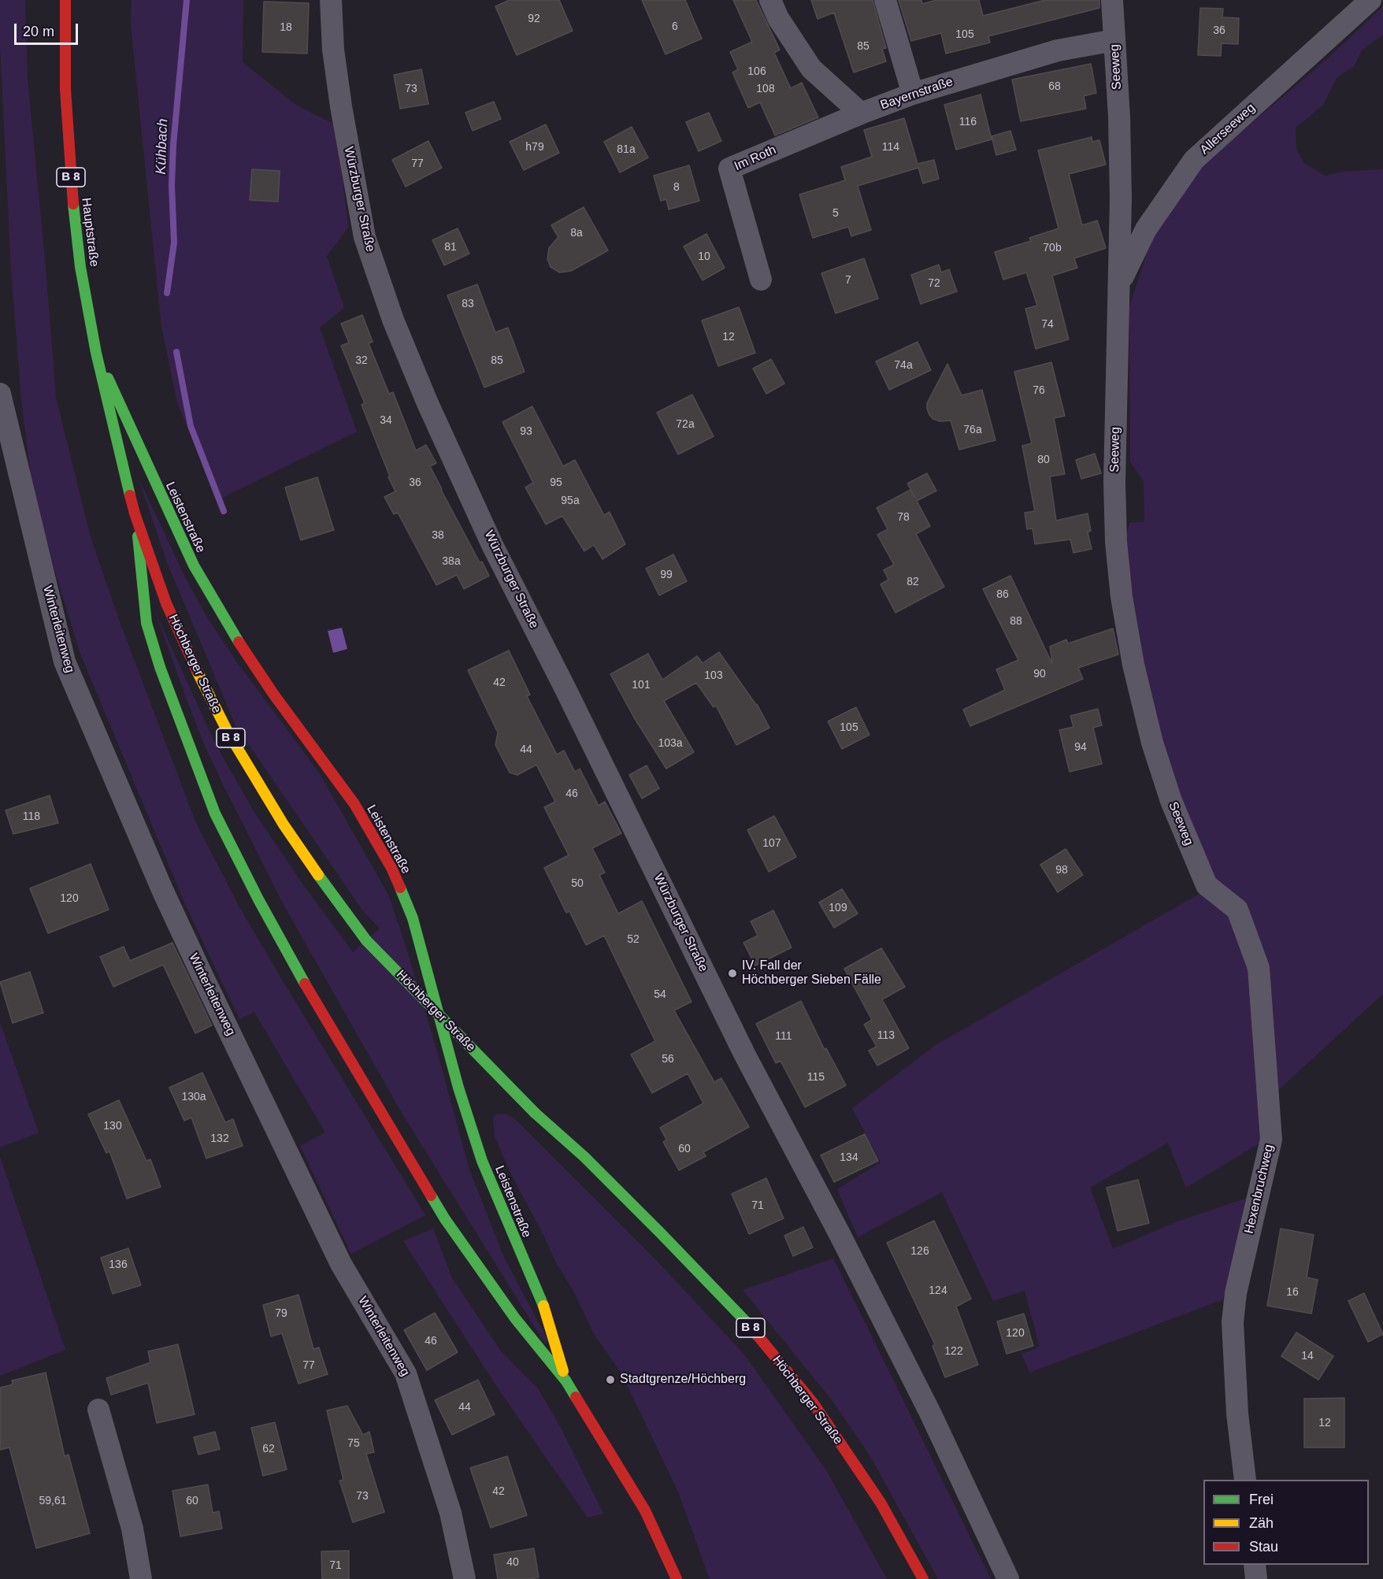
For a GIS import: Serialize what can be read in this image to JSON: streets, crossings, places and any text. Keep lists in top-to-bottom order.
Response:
{
  "streets": {
    "main road": [
      "B 8",
      "Hauptstraße",
      "Leistenstraße",
      "Höchberger Straße"
    ],
    "street": [
      "Seeweg",
      "Bayernstraße",
      "Allerseeweg",
      "Im Roth",
      "Würzburger Straße",
      "Winterleitenweg",
      "Hexenbruchweg"
    ]
  },
  "crossings": [
    ["Seeweg", "Bayernstraße"],
    ["Seeweg", "Allerseeweg"],
    ["Seeweg", "Hexenbruchweg"],
    ["Bayernstraße", "Im Roth"],
    ["Hauptstraße", "Leistenstraße"],
    ["Hauptstraße", "Höchberger Straße"],
    ["Leistenstraße", "Höchberger Straße"]
  ],
  "water": ["Kühbach"],
  "places": ["IV. Fall der Höchberger Sieben Fälle", "Stadtgrenze/Höchberg"],
  "house_numbers": [
    "92",
    "6",
    "18",
    "36",
    "105",
    "85",
    "106",
    "68",
    "73",
    "108",
    "116",
    "h79",
    "114",
    "81a",
    "77",
    "8",
    "5",
    "8a",
    "81",
    "70b",
    "10",
    "7",
    "72",
    "83",
    "74",
    "12",
    "32",
    "85",
    "74a",
    "76",
    "34",
    "72a",
    "76a",
    "93",
    "80",
    "36",
    "95",
    "95a",
    "78",
    "38",
    "38a",
    "99",
    "82",
    "86",
    "88",
    "90",
    "103",
    "42",
    "101",
    "105",
    "103a",
    "94",
    "44",
    "46",
    "118",
    "107",
    "98",
    "50",
    "120",
    "109",
    "52",
    "54",
    "113",
    "111",
    "56",
    "115",
    "130a",
    "130",
    "132",
    "60",
    "134",
    "71",
    "126",
    "136",
    "124",
    "16",
    "79",
    "120",
    "46",
    "122",
    "14",
    "77",
    "44",
    "12",
    "75",
    "62",
    "42",
    "73",
    "59,61",
    "60",
    "40",
    "71"
  ],
  "legend": ["Frei", "Zäh", "Stau"],
  "scale_bar": "20 m"
}
